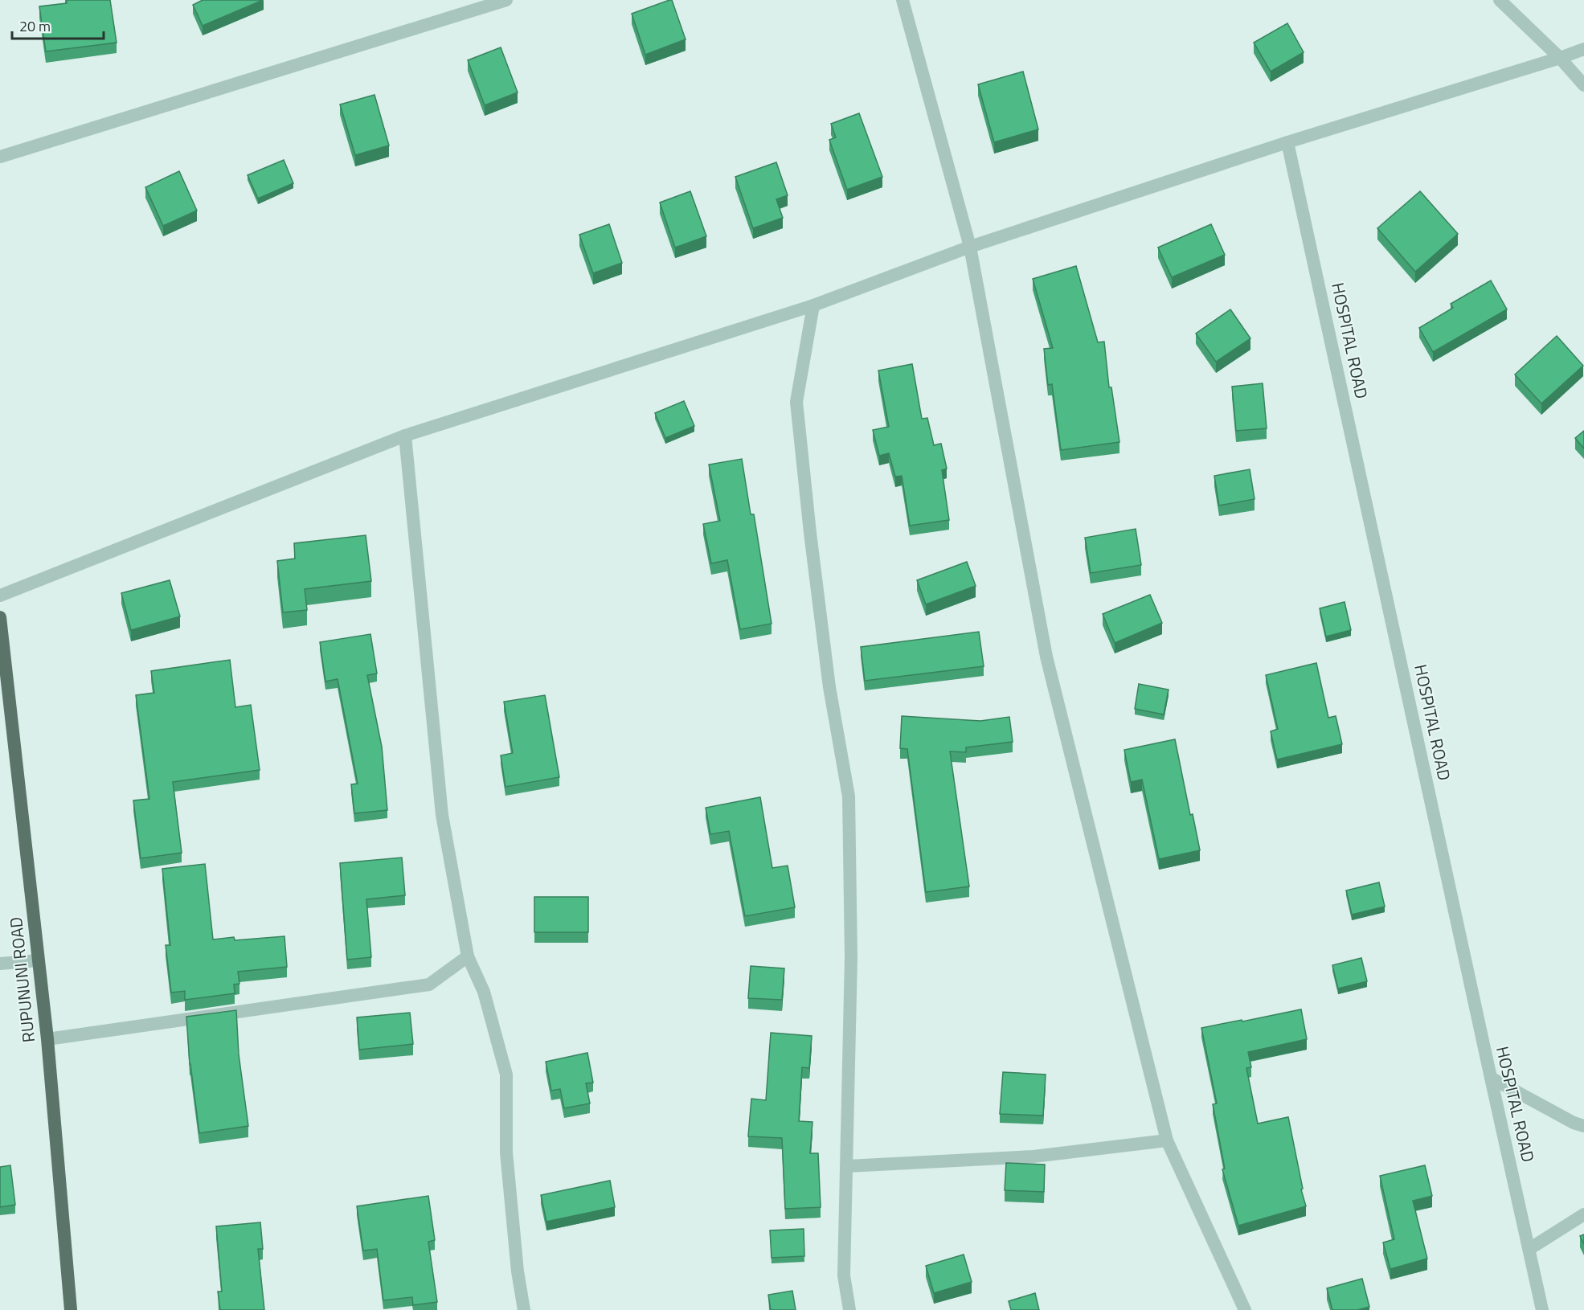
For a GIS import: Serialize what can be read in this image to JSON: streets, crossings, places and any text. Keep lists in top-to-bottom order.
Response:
{
  "streets": {
    "main road": ["RUPUNUNI ROAD"],
    "street": ["HOSPITAL ROAD"]
  },
  "scale_bar": "20 m"
}
